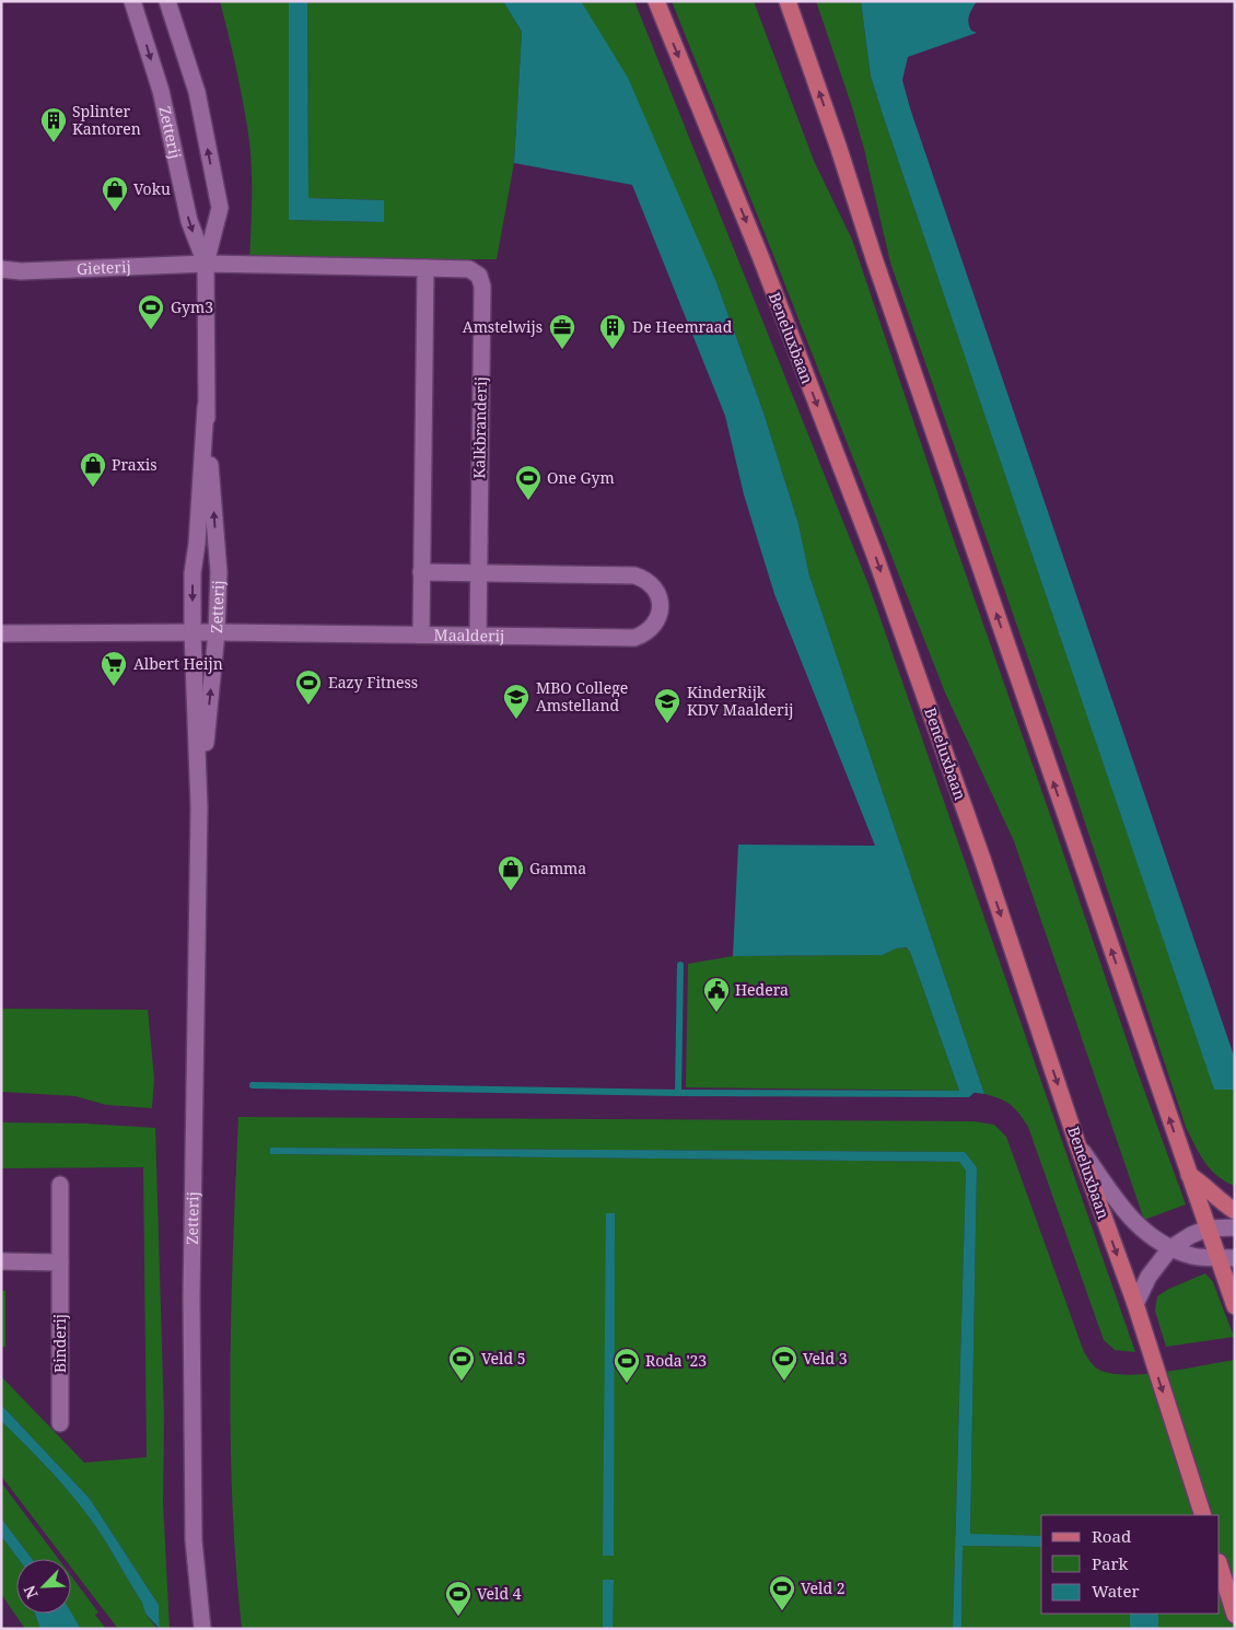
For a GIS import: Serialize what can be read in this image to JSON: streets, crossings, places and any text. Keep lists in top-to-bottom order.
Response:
{
  "streets": {
    "main road": ["Beneluxbaan"],
    "street": [
      "Zetterij",
      "Gieterij",
      "Kalkbranderij",
      "Maalderij",
      "Binderij"
    ]
  },
  "crossings": [
    ["Zetterij", "Gieterij"],
    ["Zetterij", "Kalkbranderij"],
    ["Zetterij", "Maalderij"],
    ["Gieterij", "Kalkbranderij"],
    ["Kalkbranderij", "Maalderij"]
  ],
  "places": {
    "building": ["Splinter Kantoren", "De Heemraad"],
    "shop": ["Voku", "Praxis", "Gamma"],
    "sports": [
      "Gym3",
      "One Gym",
      "Eazy Fitness",
      "Veld 5",
      "Veld 3",
      "Roda '23",
      "Veld 2",
      "Veld 4"
    ],
    "office": ["Amstelwijs"],
    "supermarket": ["Albert Heijn"],
    "school or university": ["MBO College Amstelland", "KinderRijk KDV Maalderij"],
    "public building": ["Hedera"]
  },
  "legend": ["Road", "Park", "Water"],
  "north": "bottom left"
}
